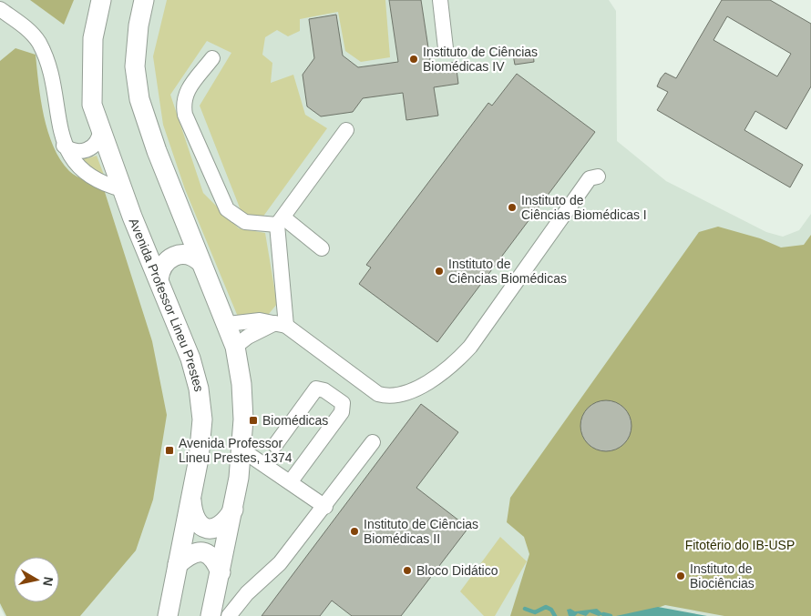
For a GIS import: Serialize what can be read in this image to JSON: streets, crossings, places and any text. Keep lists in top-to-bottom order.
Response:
{
  "streets": {
    "main road": ["Avenida Professor Lineu Prestes"]
  },
  "parks": ["Fitotério do IB-USP"],
  "places": {
    "other": [
      "Instituto de Ciências Biomédicas IV",
      "Instituto de Ciências Biomédicas I",
      "Instituto de Ciências Biomédicas",
      "Instituto de Ciências Biomédicas II",
      "Bloco Didático",
      "Instituto de Biociências"
    ],
    "transit": ["Biomédicas", "Avenida Professor Lineu Prestes, 1374"]
  },
  "north": "right"
}
